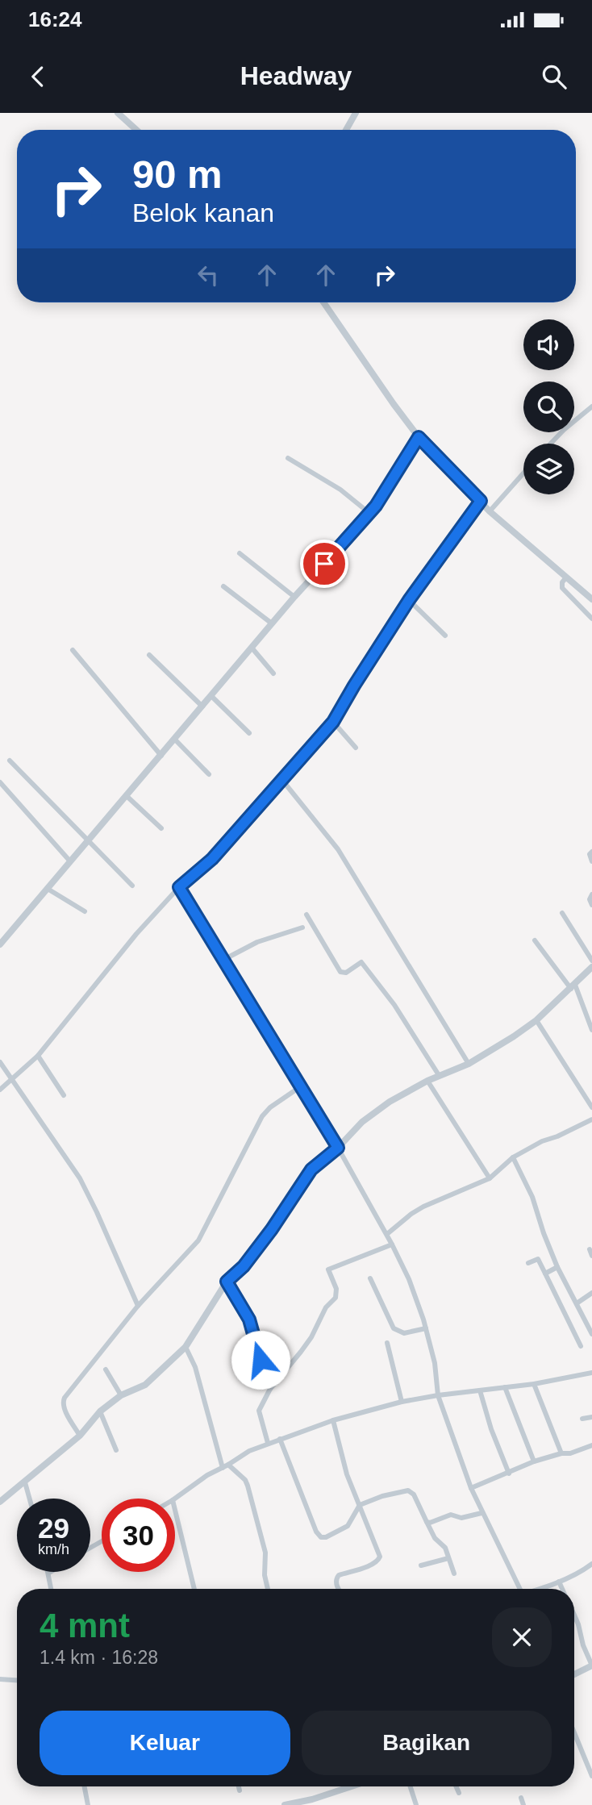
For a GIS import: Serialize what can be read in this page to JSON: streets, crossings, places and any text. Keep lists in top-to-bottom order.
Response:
{
  "page": {
    "status": "16:24",
    "header": "Headway",
    "turn": ["90 m", "Belok kanan"],
    "speed": "29 km/h",
    "limit": "30",
    "heading": ["4 mnt", "1.4 km · 16:28"],
    "buttons": ["Keluar", "Bagikan"]
  }
}
